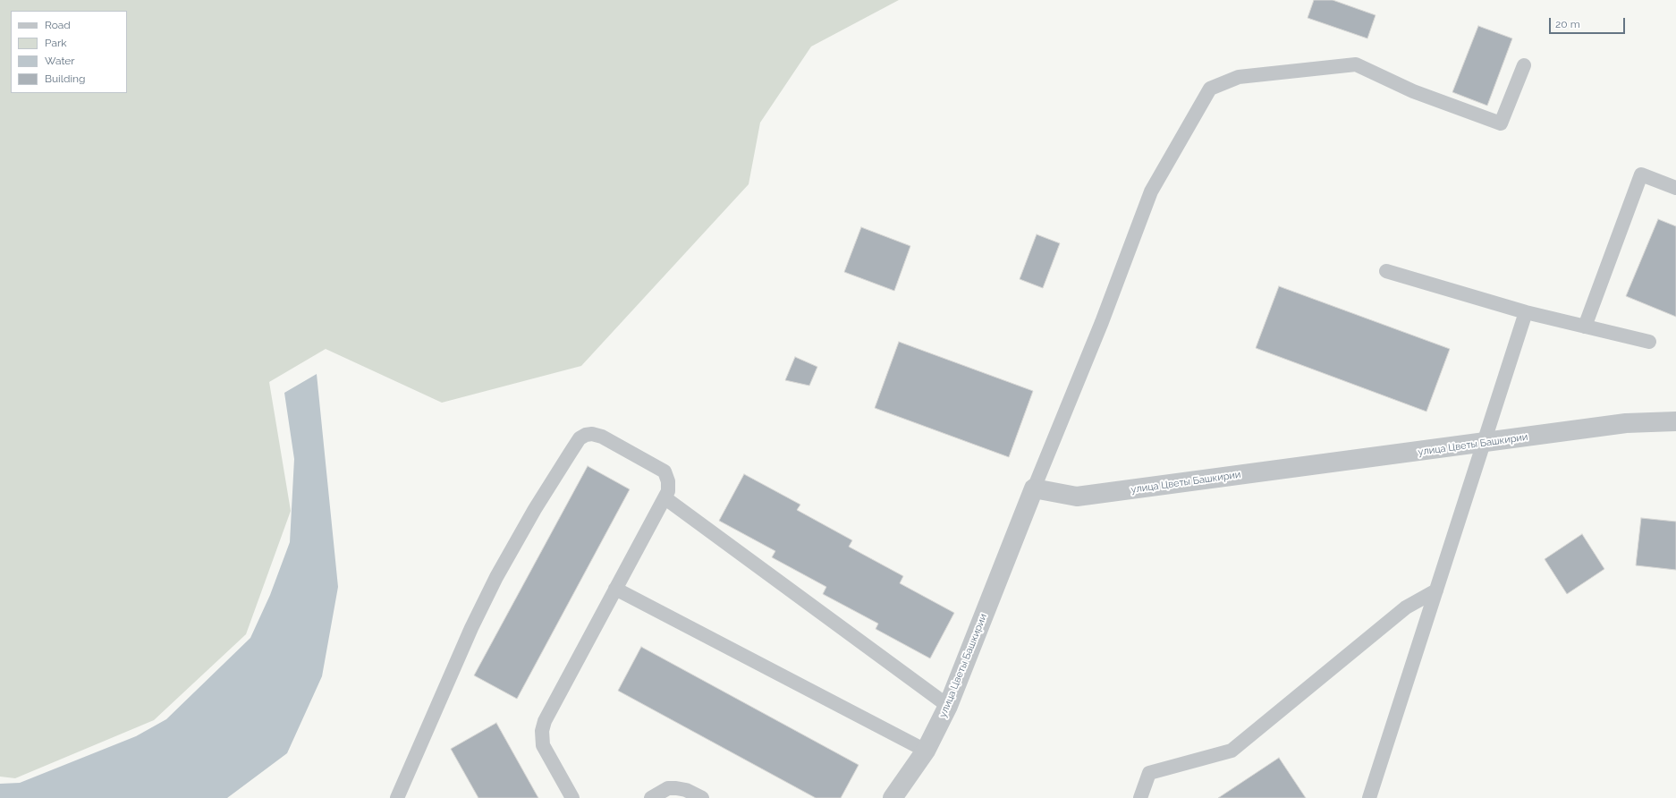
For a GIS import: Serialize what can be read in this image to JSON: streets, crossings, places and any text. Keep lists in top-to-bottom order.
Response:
{
  "streets": {
    "street": ["улица Цветы Башкирии"]
  },
  "legend": [
    "Road",
    "Park",
    "Water",
    "Building"
  ],
  "scale_bar": "20 m"
}
